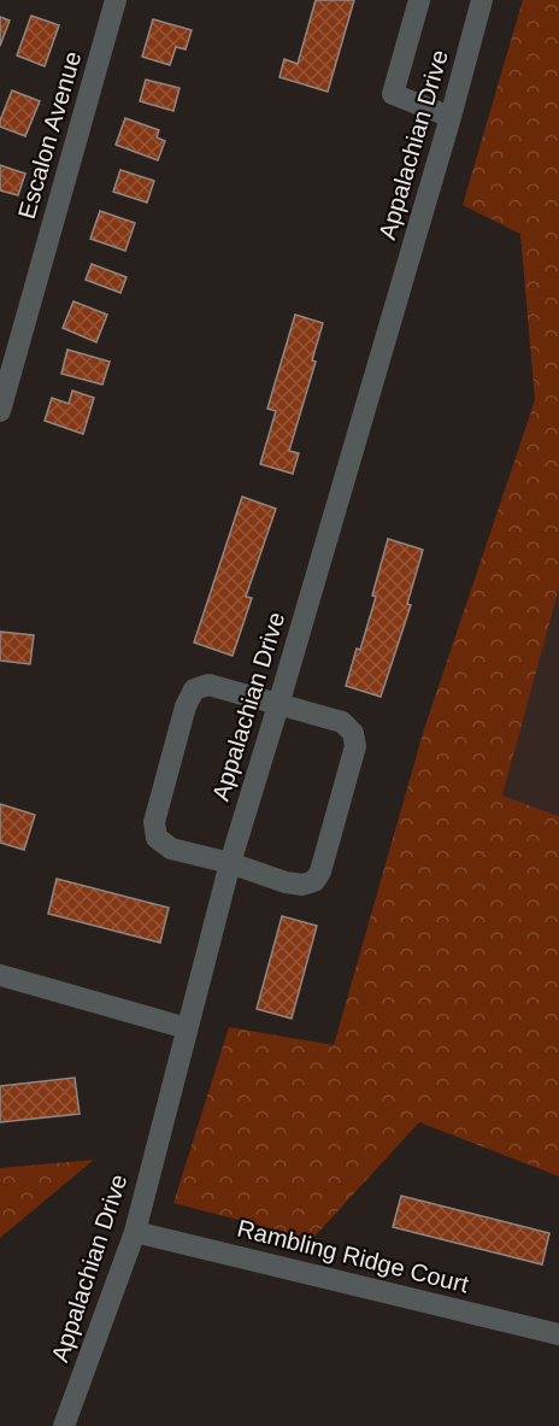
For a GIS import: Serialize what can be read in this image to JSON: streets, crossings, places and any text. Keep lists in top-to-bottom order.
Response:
{
  "streets": {
    "street": ["Escalon Avenue", "Appalachian Drive", "Rambling Ridge Court"]
  },
  "crossings": [
    ["Appalachian Drive", "Rambling Ridge Court"]
  ]
}
